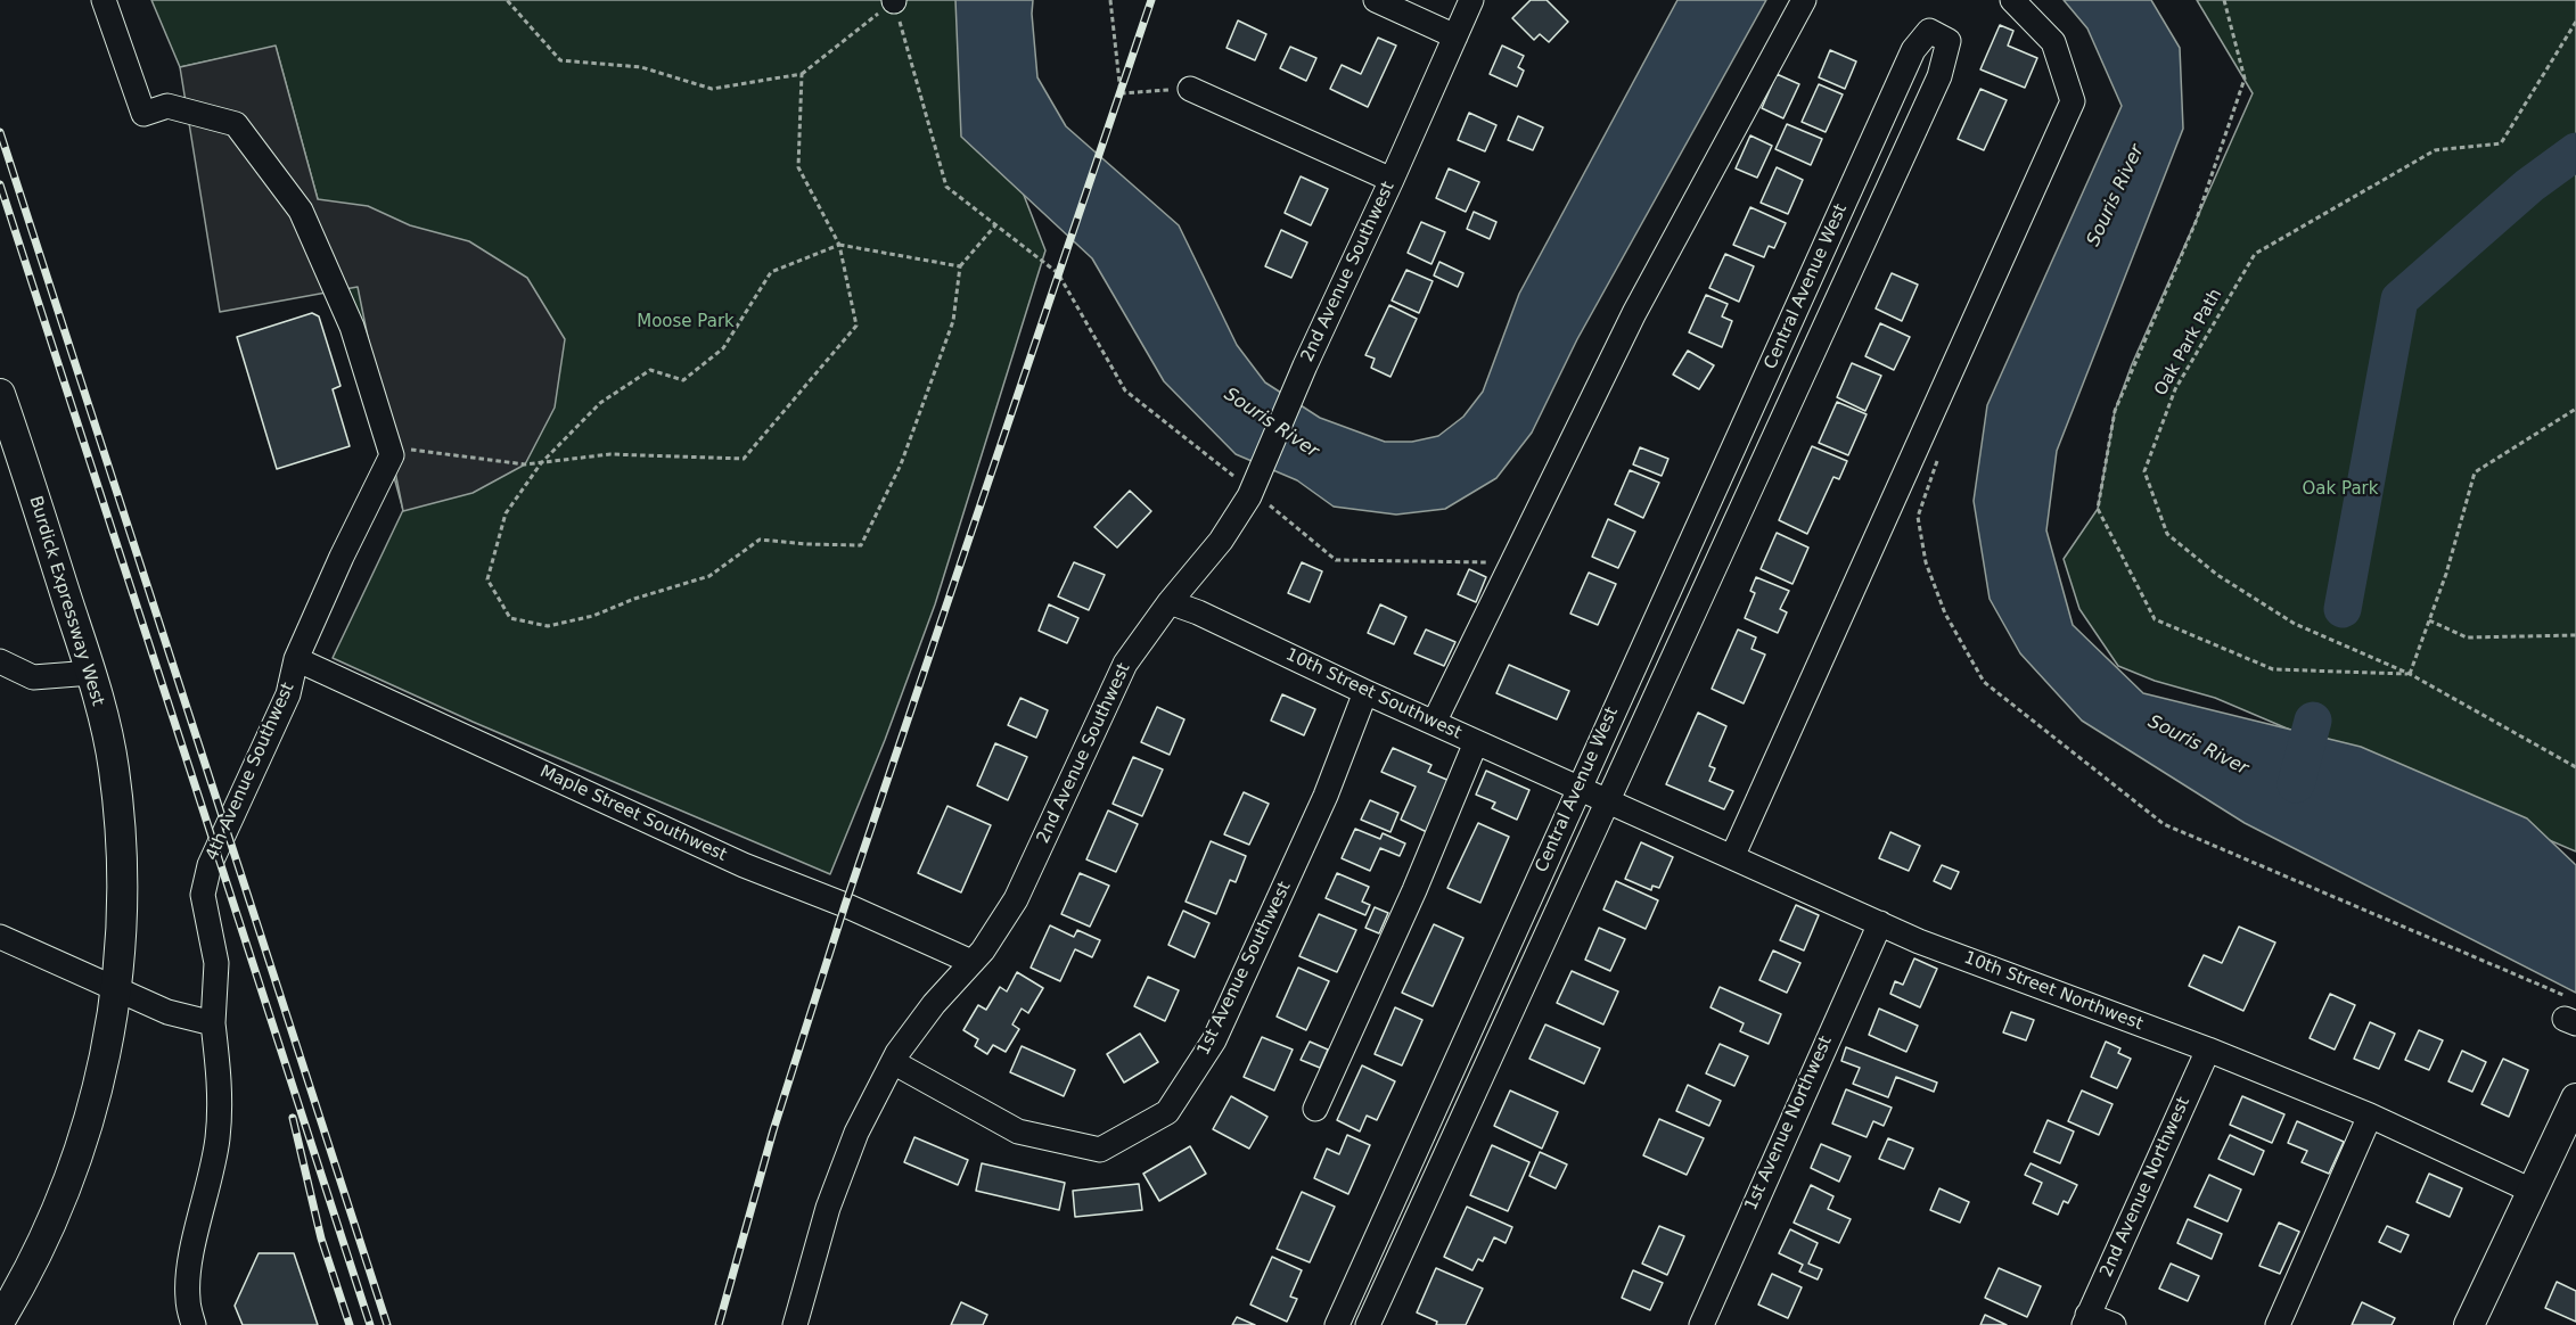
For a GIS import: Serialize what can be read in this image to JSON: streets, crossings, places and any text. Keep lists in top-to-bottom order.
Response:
{
  "streets": {
    "main road": ["Burdick Expressway West"],
    "street": [
      "2nd Avenue Southwest",
      "Central Avenue West",
      "10th Street Southwest",
      "4th Avenue Southwest",
      "Maple Street Southwest",
      "1st Avenue Southwest",
      "10th Street Northwest",
      "1st Avenue Northwest",
      "2nd Avenue Northwest"
    ],
    "path": ["Oak Park Path"]
  },
  "crossings": [
    ["2nd Avenue Southwest", "10th Street Southwest"],
    ["2nd Avenue Southwest", "Maple Street Southwest"],
    ["2nd Avenue Southwest", "1st Avenue Southwest"],
    ["Central Avenue West", "10th Street Southwest"],
    ["Central Avenue West", "10th Street Northwest"],
    ["10th Street Southwest", "1st Avenue Southwest"],
    ["10th Street Southwest", "10th Street Northwest"],
    ["4th Avenue Southwest", "Maple Street Southwest"],
    ["10th Street Northwest", "1st Avenue Northwest"],
    ["10th Street Northwest", "2nd Avenue Northwest"]
  ],
  "water": ["Souris River"],
  "parks": ["Moose Park", "Oak Park"]
}
